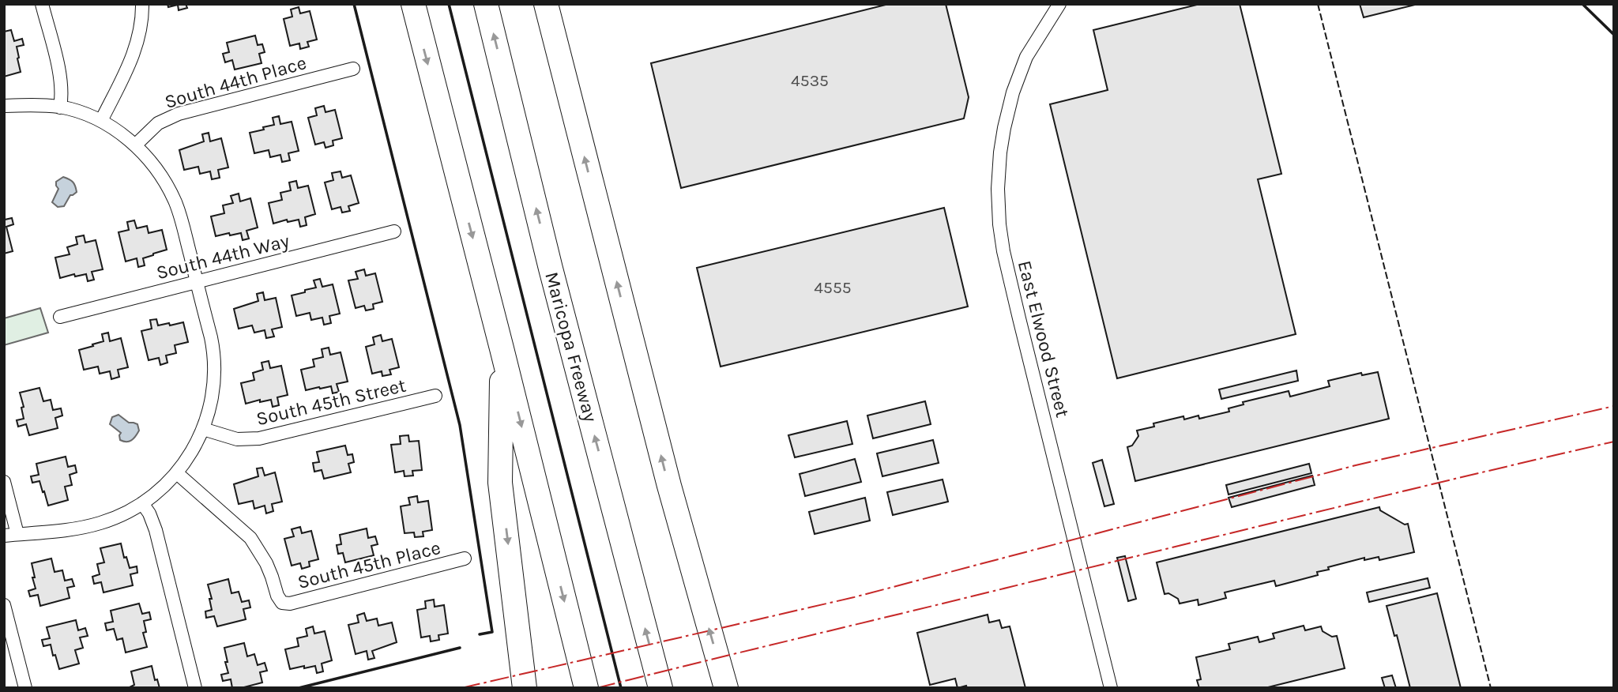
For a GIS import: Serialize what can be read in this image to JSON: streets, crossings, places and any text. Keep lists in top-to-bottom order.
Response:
{
  "streets": {
    "highway": ["Maricopa Freeway"],
    "street": [
      "South 44th Place",
      "South 44th Way",
      "East Elwood Street",
      "South 45th Street",
      "South 45th Place"
    ]
  },
  "house_numbers": ["4535", "4555"]
}
